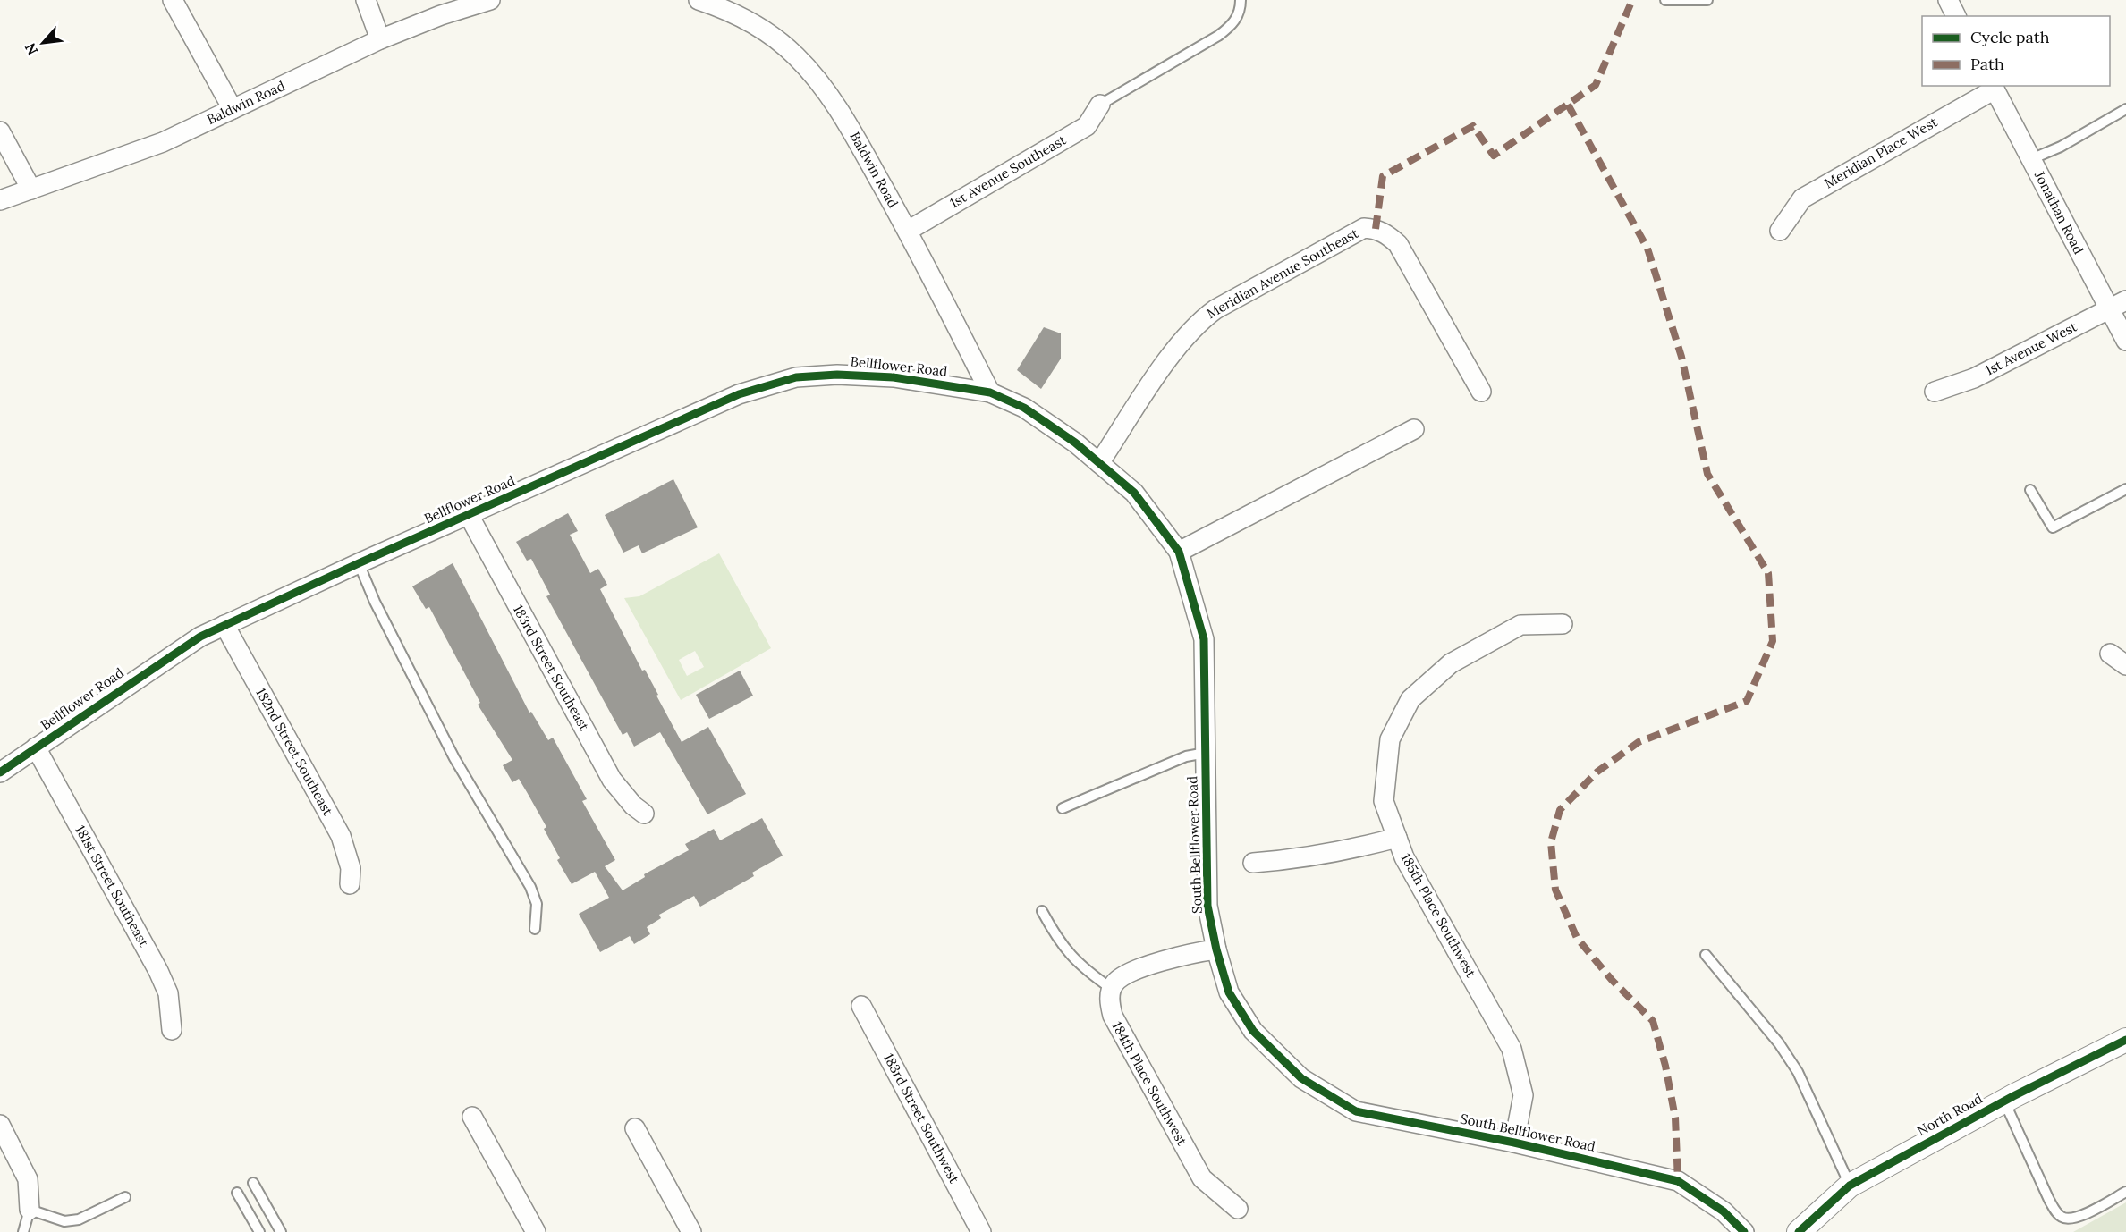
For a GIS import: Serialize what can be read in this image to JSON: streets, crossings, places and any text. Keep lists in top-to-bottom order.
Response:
{
  "streets": {
    "street": [
      "Baldwin Road",
      "Meridian Place West",
      "1st Avenue Southeast",
      "Jonathan Road",
      "Meridian Avenue Southeast",
      "1st Avenue West",
      "Bellflower Road",
      "183rd Street Southeast",
      "182nd Street Southeast",
      "South Bellflower Road",
      "181st Street Southeast",
      "185th Place Southwest",
      "184th Place Southwest",
      "North Road",
      "183rd Street Southwest"
    ]
  },
  "crossings": [
    ["Baldwin Road", "1st Avenue Southeast"],
    ["Baldwin Road", "Bellflower Road"],
    ["Baldwin Road", "South Bellflower Road"],
    ["Meridian Place West", "Jonathan Road"],
    ["Jonathan Road", "1st Avenue West"],
    ["Meridian Avenue Southeast", "South Bellflower Road"],
    ["Bellflower Road", "183rd Street Southeast"],
    ["Bellflower Road", "182nd Street Southeast"],
    ["Bellflower Road", "South Bellflower Road"],
    ["Bellflower Road", "181st Street Southeast"],
    ["South Bellflower Road", "185th Place Southwest"]
  ],
  "legend": ["Cycle path", "Path"],
  "north": "bottom left"
}
